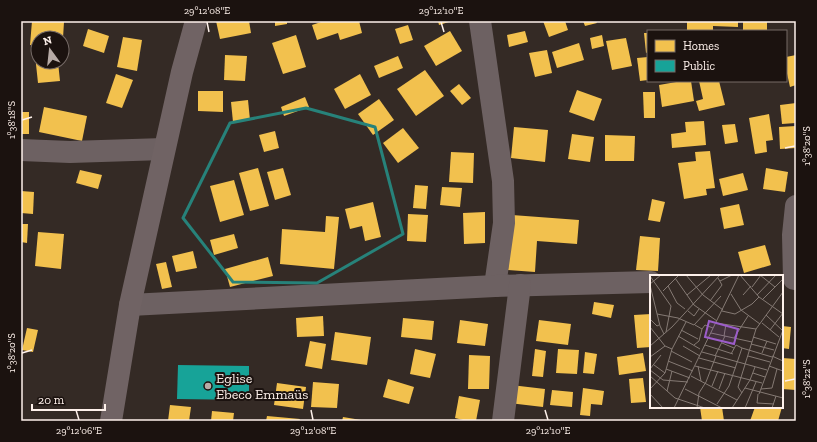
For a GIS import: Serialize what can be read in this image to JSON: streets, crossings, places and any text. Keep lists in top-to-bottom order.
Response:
{
  "places": ["Eglise Ebeco Emmaüs"],
  "legend": ["Homes", "Public"],
  "scale_bar": "20 m",
  "north": "top",
  "coordinates": [
    "29°12'08\"E",
    "29°12'10\"E",
    "1°38'18\"S",
    "1°38'20\"S",
    "1°38'22\"S",
    "29°12'06\"E"
  ]
}
